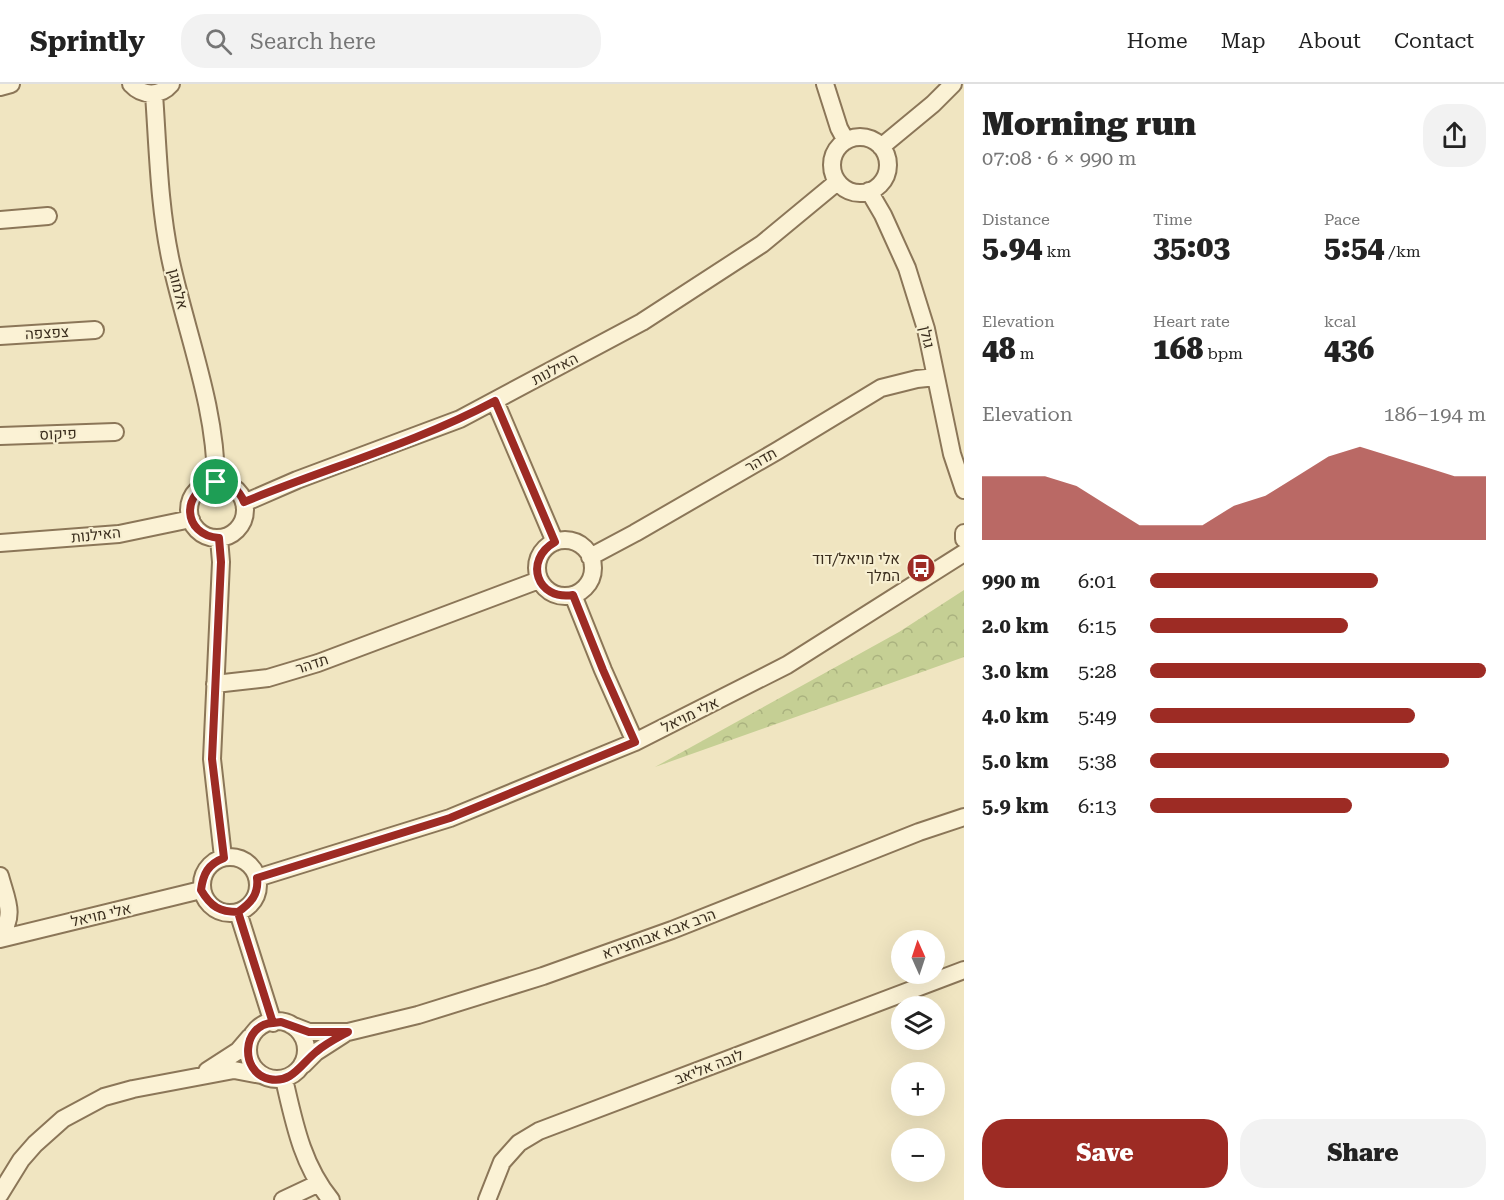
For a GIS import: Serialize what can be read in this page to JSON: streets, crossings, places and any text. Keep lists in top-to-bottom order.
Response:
{
  "streets": {
    "street": [
      "אלמוגן",
      "צפצפה",
      "גולן",
      "האילנות",
      "פיקוס",
      "תדהר",
      "אלי מויאל",
      "הרב אבא אבוחצירא",
      "לובה אליאב"
    ]
  },
  "crossings": [
    ["אלמוגן", "האילנות"],
    ["גולן", "האילנות"],
    ["גולן", "תדהר"]
  ],
  "places": {
    "bus stop": ["אלי מויאל/דוד המלך"]
  },
  "north": "top",
  "page": {
    "header": "Sprintly",
    "search": "Search here",
    "nav": [
      "Home",
      "Map",
      "About",
      "Contact"
    ],
    "heading": ["Morning run", "07:08 · 6 × 990 m"],
    "stats": [
      ["Distance", "5.94 km"],
      ["Time", "35:03"],
      ["Pace", "5:54 /km"],
      ["Elevation", "48 m"],
      ["Heart rate", "168 bpm"],
      ["kcal", "436"]
    ],
    "chart": ["Elevation", "186–194 m"],
    "list": [
      {
        "name": "990 m",
        "note": "6:01"
      },
      {
        "name": "2.0 km",
        "note": "6:15"
      },
      {
        "name": "3.0 km",
        "note": "5:28"
      },
      {
        "name": "4.0 km",
        "note": "5:49"
      },
      {
        "name": "5.0 km",
        "note": "5:38"
      },
      {
        "name": "5.9 km",
        "note": "6:13"
      }
    ],
    "map_buttons": ["+", "−"],
    "buttons": ["Save", "Share"]
  }
}
